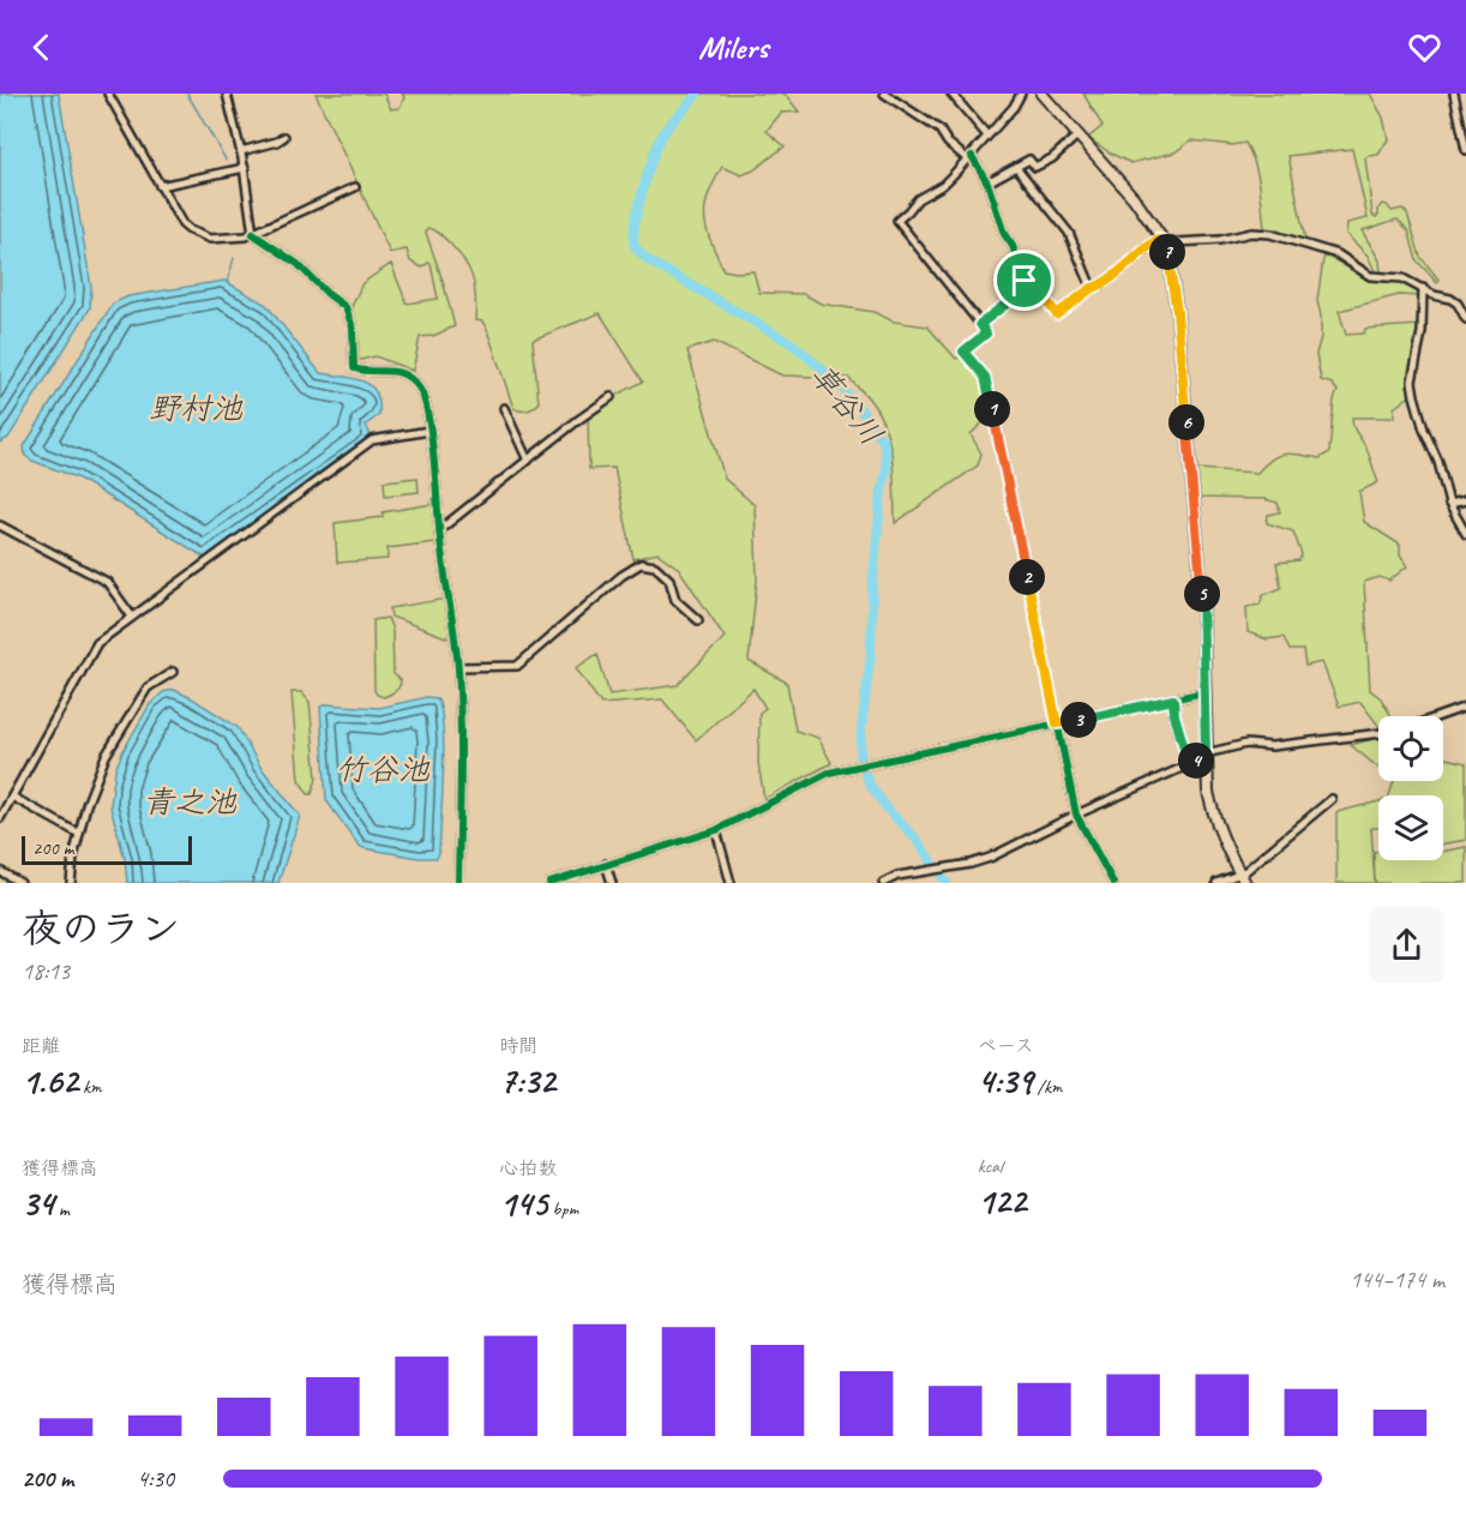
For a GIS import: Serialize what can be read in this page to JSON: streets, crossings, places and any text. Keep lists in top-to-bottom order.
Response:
{
  "water": [
    "草谷川",
    "野村池",
    "竹谷池",
    "青之池"
  ],
  "scale_bar": "200 m",
  "page": {
    "header": "Milers",
    "pins": [
      "7",
      "1",
      "6",
      "2",
      "5",
      "3",
      "4"
    ],
    "scale": "200 m",
    "heading": ["夜のラン", "18:13"],
    "stats": [
      ["距離", "1.62 km"],
      ["時間", "7:32"],
      ["ペース", "4:39 /km"],
      ["獲得標高", "34 m"],
      ["心拍数", "145 bpm"],
      ["kcal", "122"]
    ],
    "chart": ["獲得標高", "144–174 m"],
    "list": [
      {
        "name": "200 m",
        "note": "4:30"
      }
    ]
  }
}
